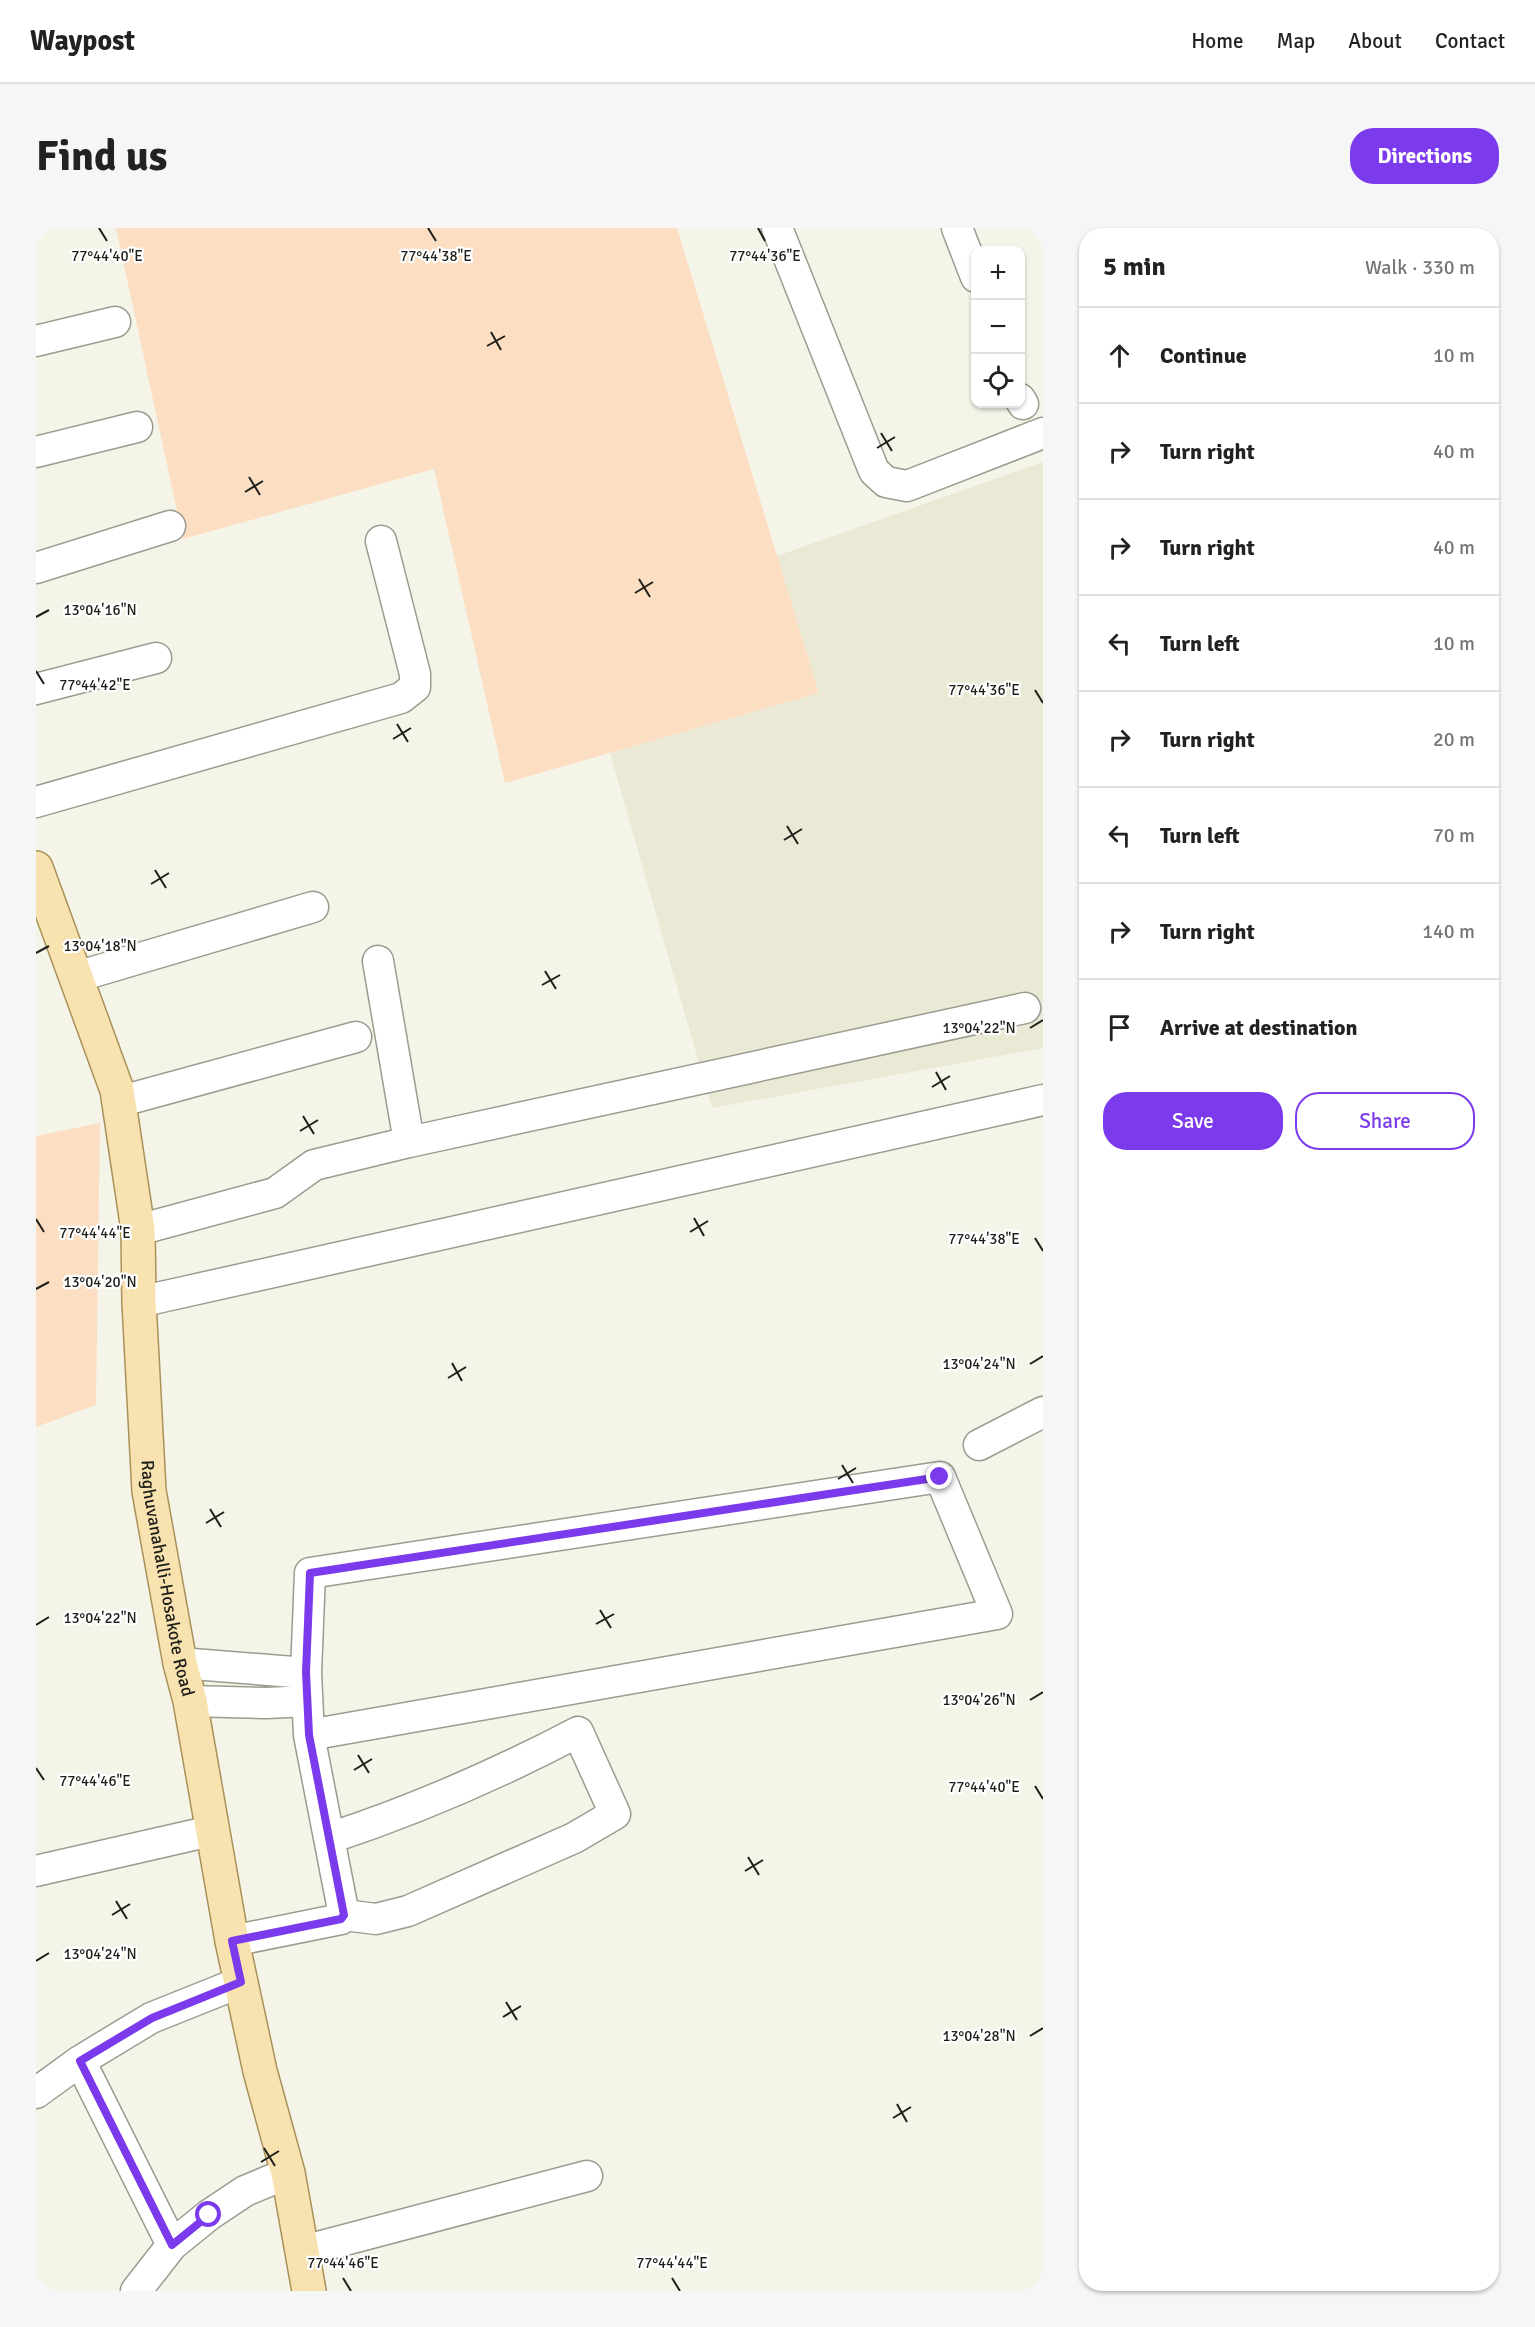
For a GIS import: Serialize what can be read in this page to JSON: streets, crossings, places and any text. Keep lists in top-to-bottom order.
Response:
{
  "streets": {
    "main road": ["Raghuvanahalli-Hosakote Road"]
  },
  "page": {
    "header": "Waypost",
    "nav": [
      "Home",
      "Map",
      "About",
      "Contact"
    ],
    "buttons": [
      "Directions",
      ["Save", "Share"]
    ],
    "title": "Find us",
    "heading": ["5 min", "Walk · 330 m"],
    "map_buttons": ["+", "−"],
    "list": [
      ["Continue", "10 m"],
      ["Turn right", "40 m"],
      ["Turn right", "40 m"],
      ["Turn left", "10 m"],
      ["Turn right", "20 m"],
      ["Turn left", "70 m"],
      ["Turn right", "140 m"],
      "Arrive at destination"
    ]
  },
  "coordinates": [
    "77°44'40\"E",
    "77°44'38\"E",
    "77°44'36\"E",
    "13°04'16\"N",
    "77°44'42\"E",
    "13°04'18\"N",
    "13°04'22\"N",
    "77°44'44\"E",
    "13°04'20\"N",
    "13°04'24\"N",
    "13°04'26\"N",
    "77°44'46\"E",
    "13°04'28\"N"
  ]
}
